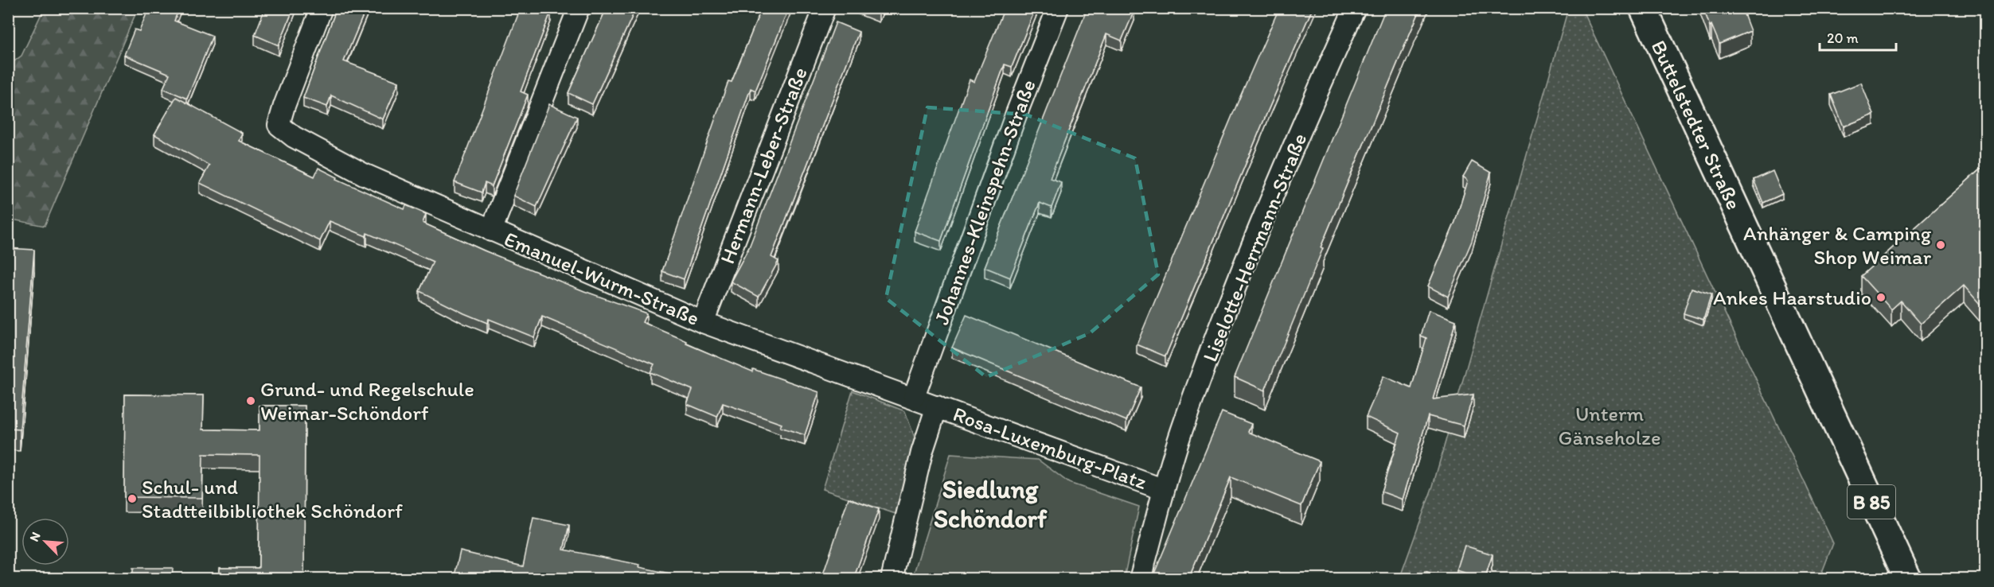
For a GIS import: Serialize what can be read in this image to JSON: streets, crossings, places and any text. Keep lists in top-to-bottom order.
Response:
{
  "streets": {
    "main road": ["Buttelstedter Straße", "B 85"],
    "street": [
      "Hermann-Leber-Straße",
      "Johannes-Kleinspehn-Straße",
      "Liselotte-Herrmann-Straße",
      "Emanuel-Wurm-Straße",
      "Rosa-Luxemburg-Platz"
    ]
  },
  "crossings": [
    ["Hermann-Leber-Straße", "Emanuel-Wurm-Straße"],
    ["Johannes-Kleinspehn-Straße", "Emanuel-Wurm-Straße"],
    ["Liselotte-Herrmann-Straße", "Rosa-Luxemburg-Platz"],
    ["Emanuel-Wurm-Straße", "Rosa-Luxemburg-Platz"]
  ],
  "districts": ["Siedlung Schöndorf"],
  "parks": ["Unterm Gänseholze"],
  "places": [
    "Anhänger & Camping Shop Weimar",
    "Ankes Haarstudio",
    "Grund- und Regelschule Weimar-Schöndorf",
    "Schul- und Stadtteilbibliothek Schöndorf"
  ],
  "scale_bar": "20 m",
  "north": "top left"
}
